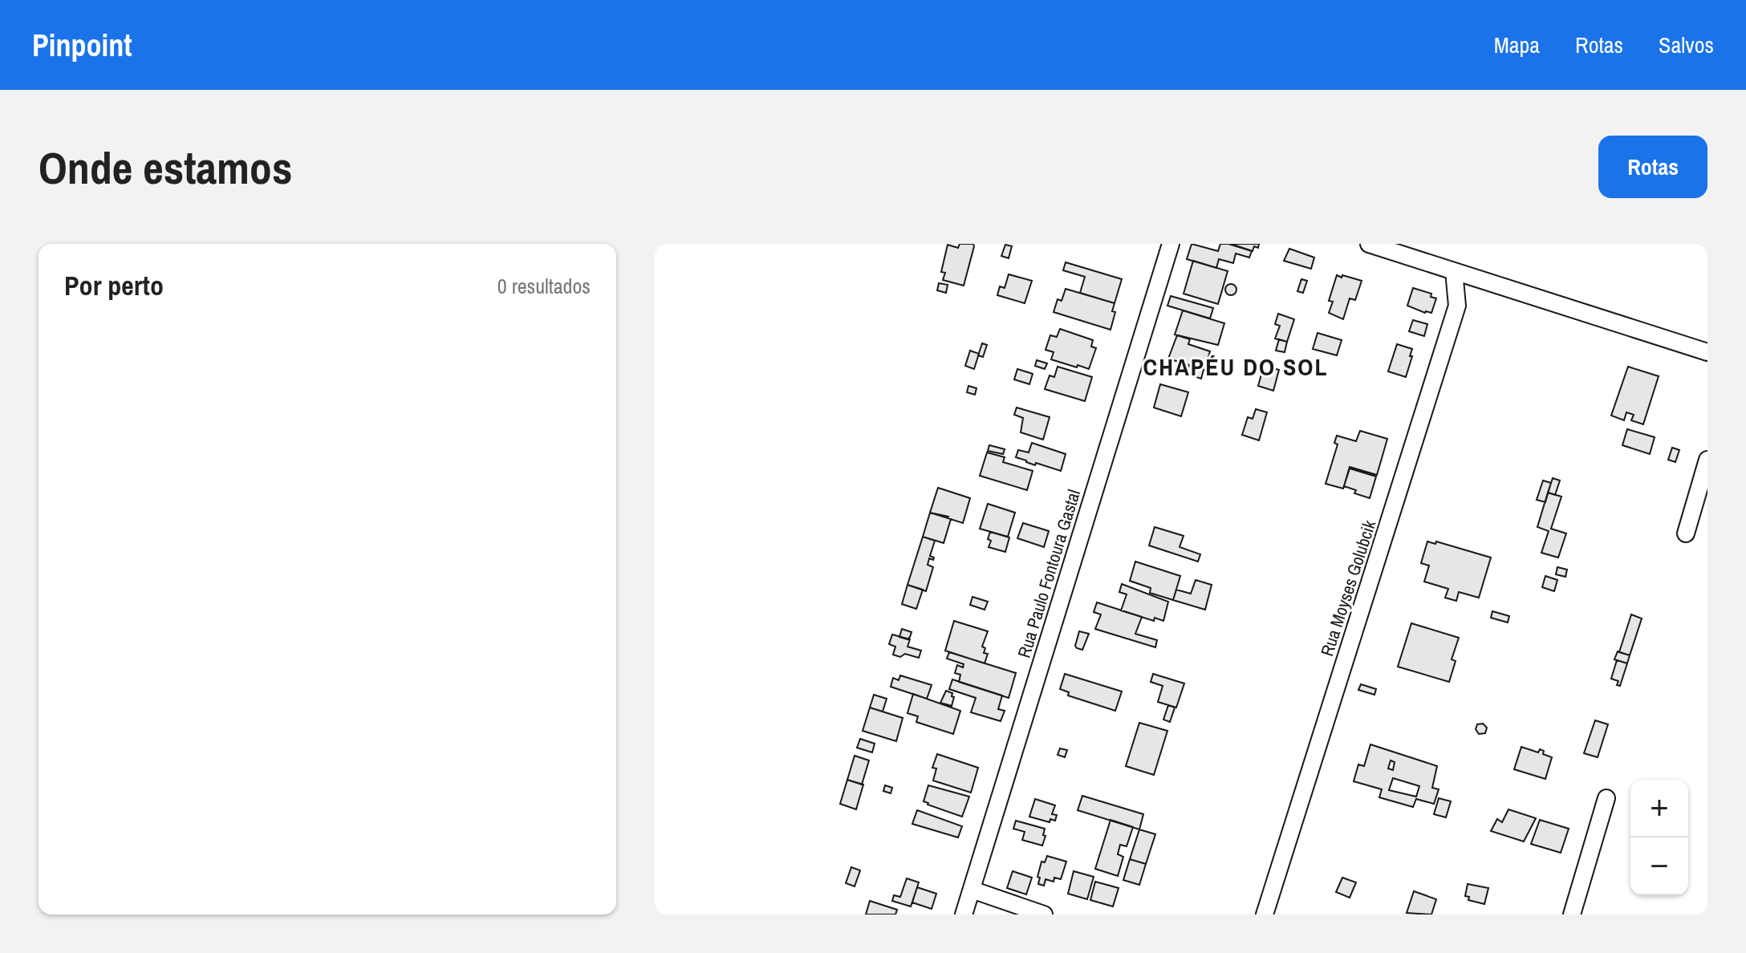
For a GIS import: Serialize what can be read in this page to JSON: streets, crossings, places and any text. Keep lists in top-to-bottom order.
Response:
{
  "streets": {
    "street": ["Rua Paulo Fontoura Gastal", "Rua Moyses Golubcik"]
  },
  "districts": ["CHAPÉU DO SOL"],
  "page": {
    "header": "Pinpoint",
    "nav": ["Mapa", "Rotas", "Salvos"],
    "buttons": "Rotas",
    "title": "Onde estamos",
    "heading": ["Por perto", "0 resultados"],
    "map_buttons": ["+", "−"]
  }
}
